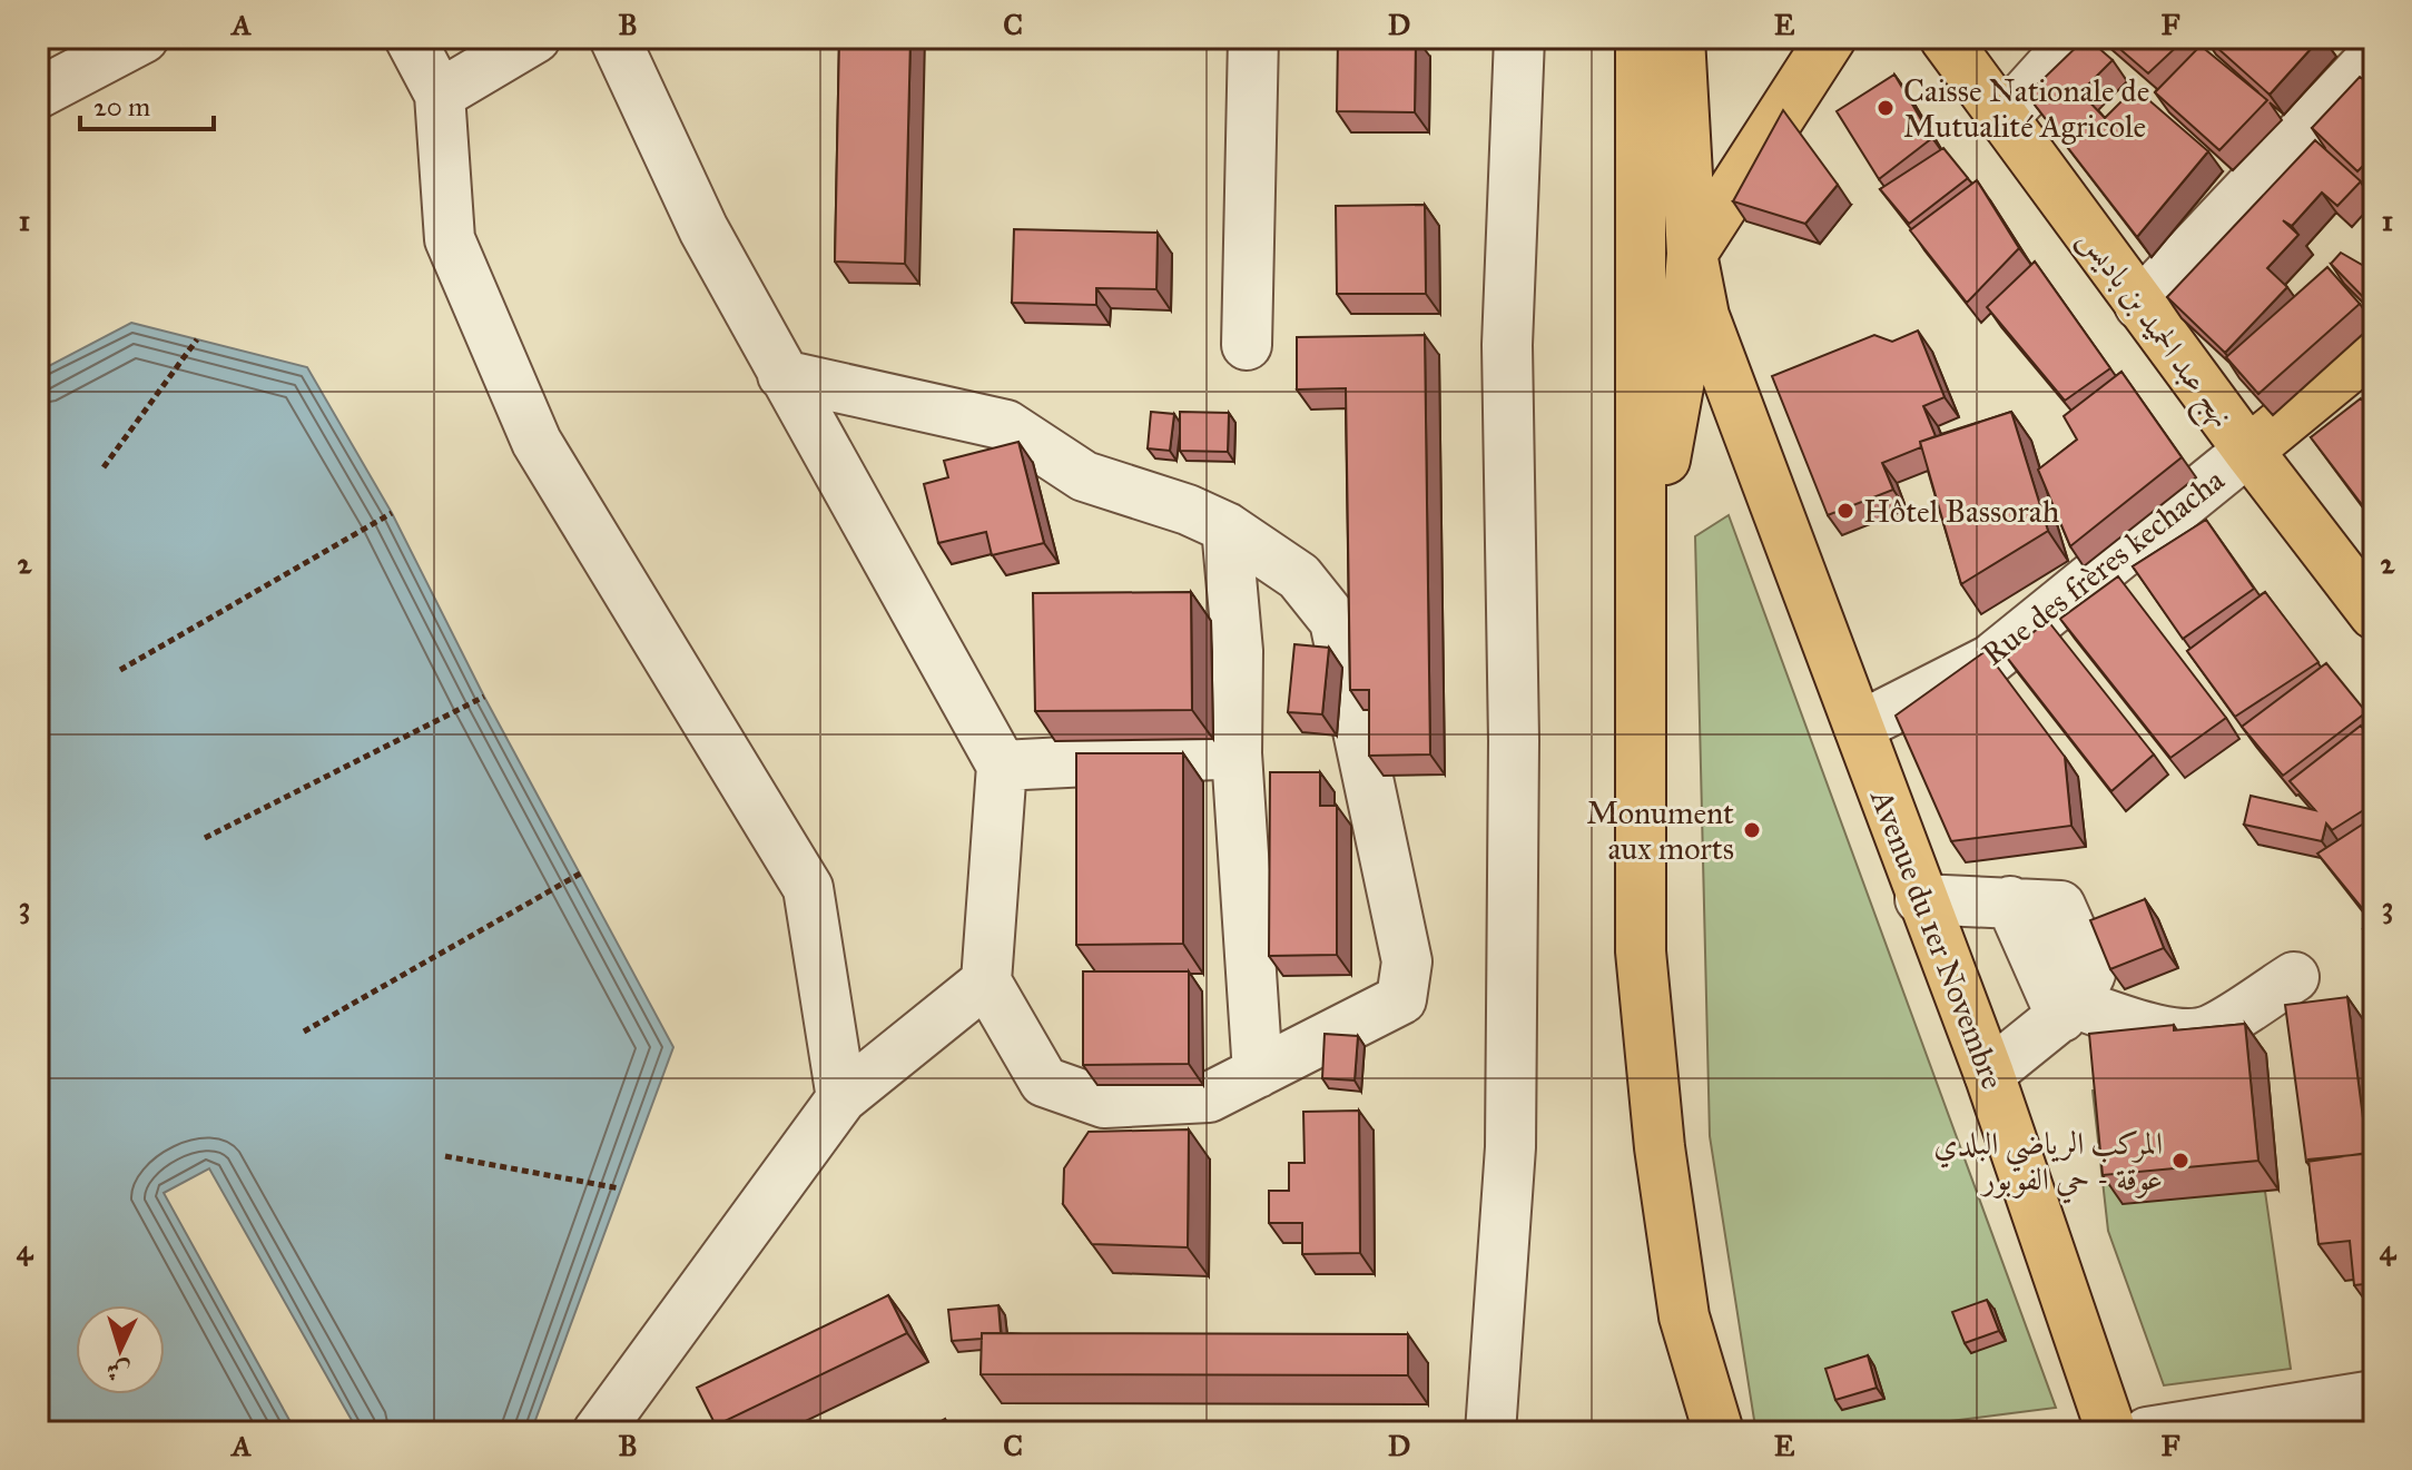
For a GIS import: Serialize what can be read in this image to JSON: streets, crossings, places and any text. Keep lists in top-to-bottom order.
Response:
{
  "streets": {
    "main road": ["نهج عبد الحميد بن باديس", "Avenue du 1er Novembre"],
    "street": ["Rue des frères kechacha"]
  },
  "crossings": [
    ["نهج عبد الحميد بن باديس", "Rue des frères kechacha"],
    ["Rue des frères kechacha", "Avenue du 1er Novembre"]
  ],
  "places": [
    "Caisse Nationale de Mutualité Agricole",
    "Hôtel Bassorah",
    "Monument aux morts",
    "المركب الرياضي البلدي عوقة - حي الفوبور"
  ],
  "scale_bar": "20 m",
  "north": "bottom",
  "grid": {
    "columns": [
      "A",
      "B",
      "C",
      "D",
      "E",
      "F"
    ],
    "rows": [
      "1",
      "2",
      "3",
      "4"
    ]
  }
}
